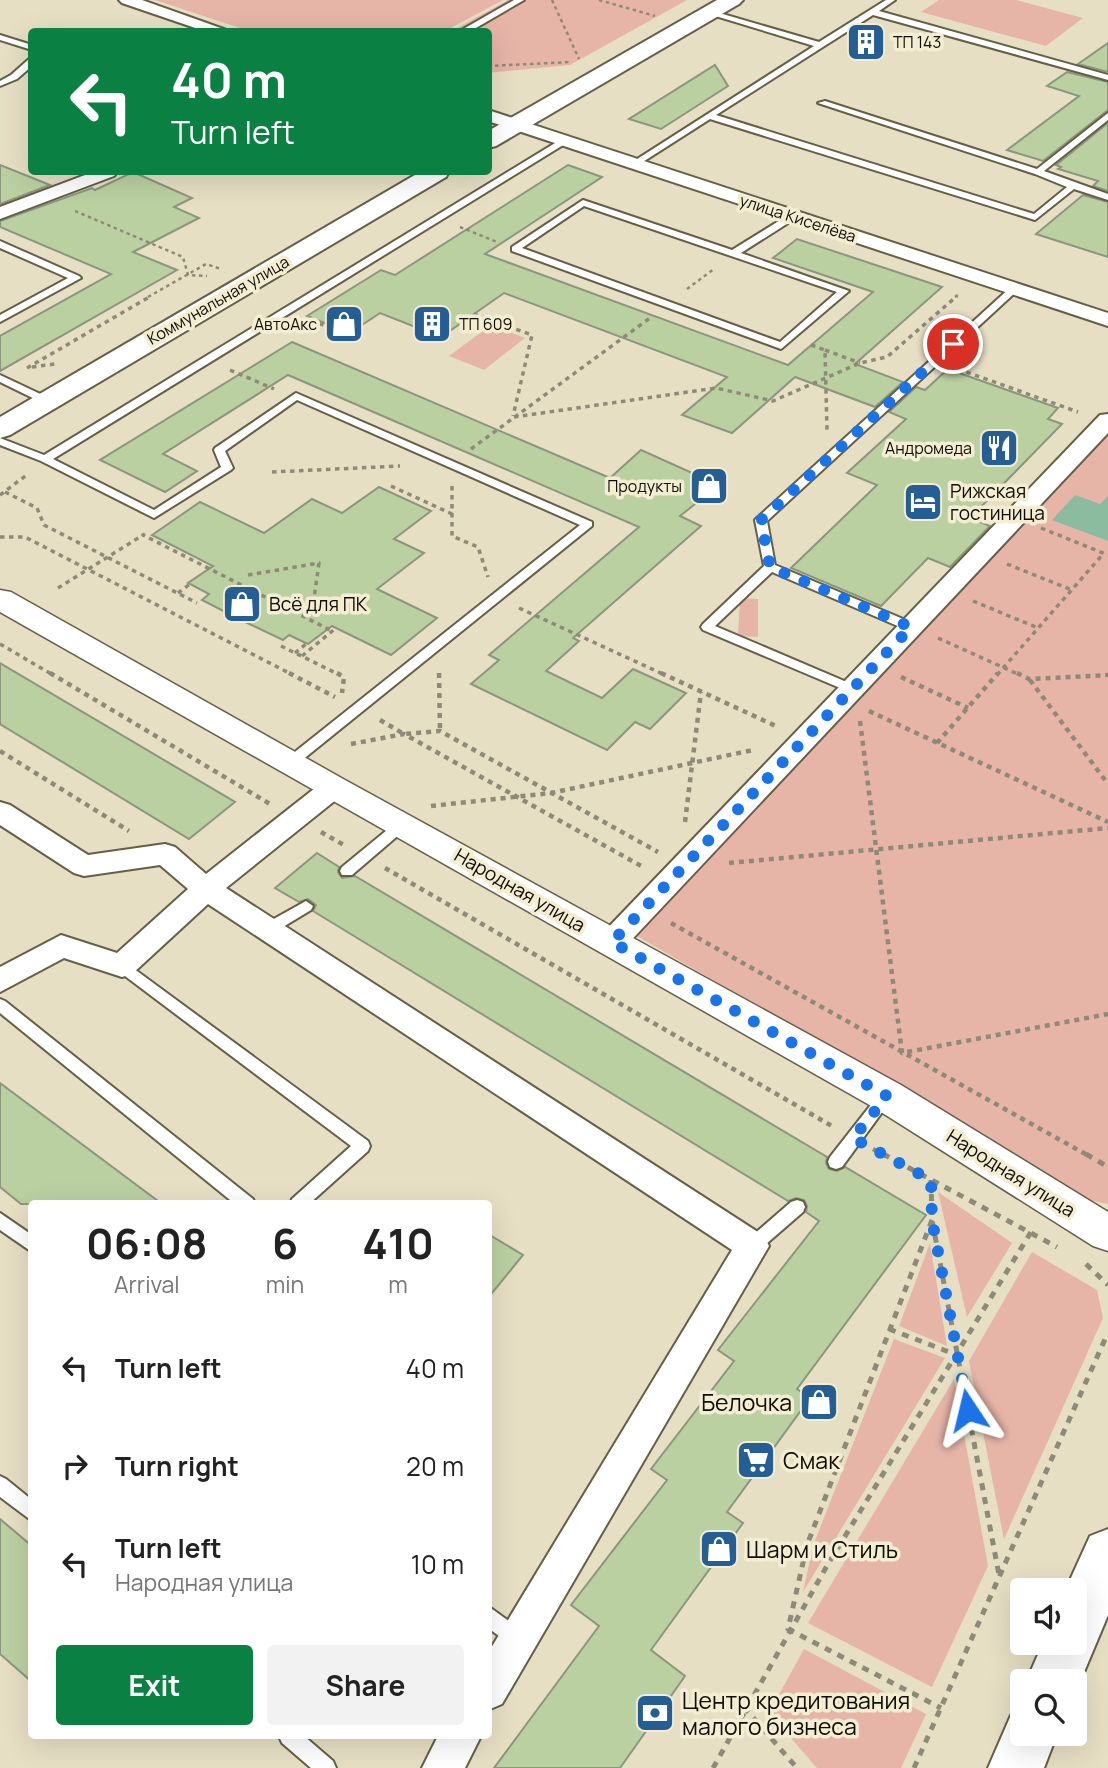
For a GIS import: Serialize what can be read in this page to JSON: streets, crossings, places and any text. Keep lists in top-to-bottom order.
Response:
{
  "streets": {
    "main road": ["Коммунальная улица"],
    "street": ["улица Киселёва", "Народная улица"]
  },
  "places": {
    "building": ["ТП 143", "ТП 609"],
    "shop": [
      "АвтоАкс",
      "Продукты",
      "Всё для ПК",
      "Белочка",
      "Шарм и Стиль"
    ],
    "restaurant": ["Андромеда"],
    "hotel": ["Рижская гостиница"],
    "supermarket": ["Смак"],
    "bank": ["Центр кредитования малого бизнеса"]
  },
  "page": {
    "turn": ["40 m", "Turn left"],
    "eta": [
      "06:08",
      "Arrival",
      "6",
      "min",
      "410",
      "m"
    ],
    "list": [
      {
        "name": "Turn left",
        "value": "40 m"
      },
      {
        "name": "Turn right",
        "value": "20 m"
      },
      {
        "name": "Turn left",
        "note": "Народная улица",
        "value": "10 m"
      }
    ],
    "buttons": ["Exit", "Share"]
  }
}
